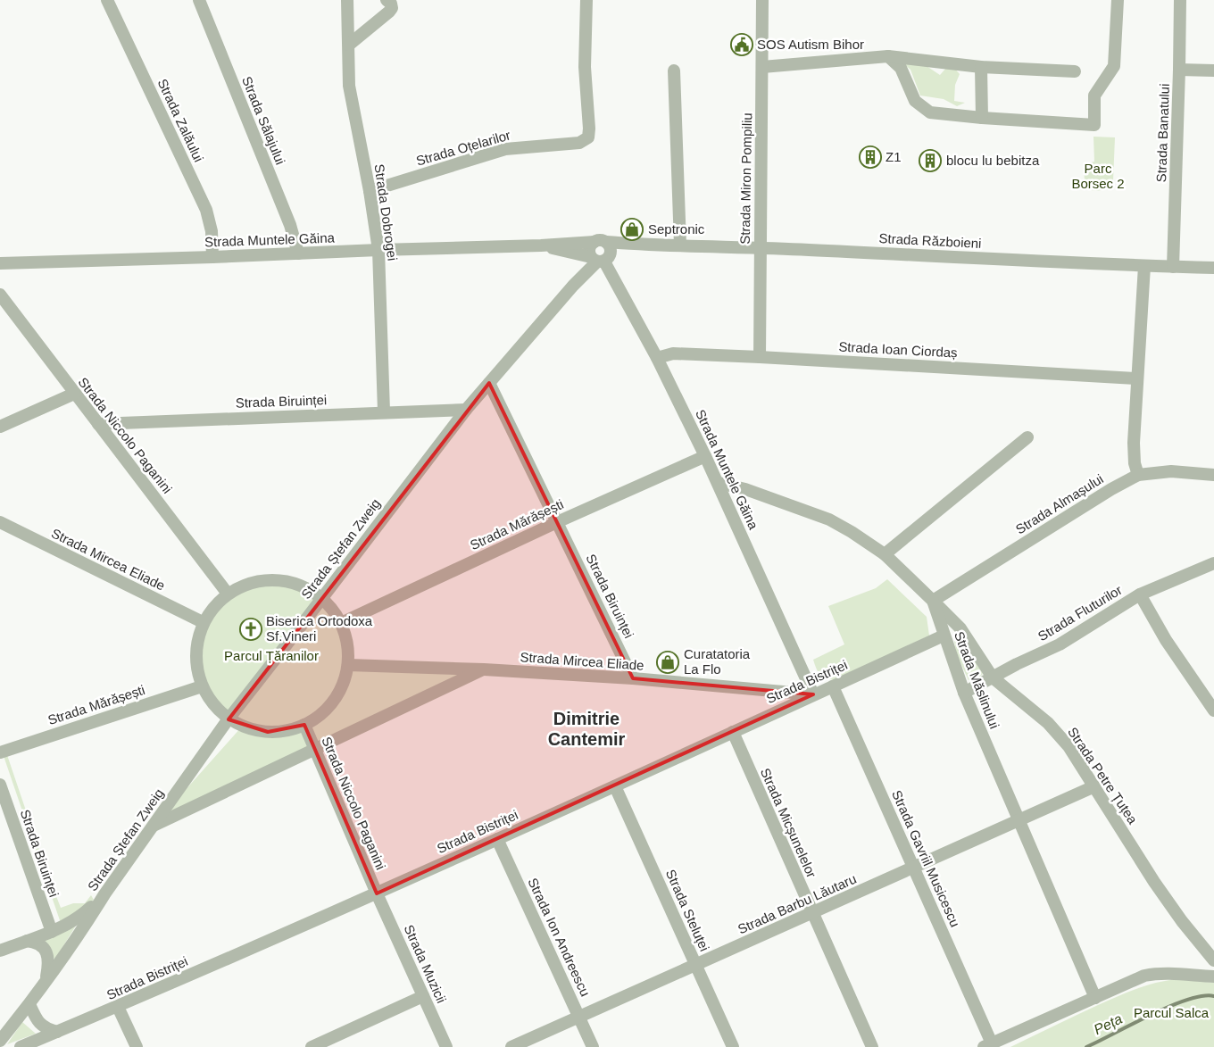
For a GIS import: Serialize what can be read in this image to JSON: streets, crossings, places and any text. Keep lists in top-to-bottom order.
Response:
{
  "streets": {
    "street": [
      "Strada Zalăului",
      "Strada Sălajului",
      "Strada Banatului",
      "Strada Oțelarilor",
      "Strada Miron Pompiliu",
      "Strada Dobrogei",
      "Strada Muntele Găina",
      "Strada Războieni",
      "Strada Ioan Ciordaș",
      "Strada Biruinței",
      "Strada Niccolo Paganini",
      "Strada Almașului",
      "Strada Mărășești",
      "Strada Ștefan Zweig",
      "Strada Mircea Eliade",
      "Strada Fluturilor",
      "Strada Măslinului",
      "Strada Bistriței",
      "Strada Petre Țuțea",
      "Strada Micșunelelor",
      "Strada Gavriil Musicescu",
      "Strada Barbu Lăutaru",
      "Strada Steluței",
      "Strada Ion Andreescu",
      "Strada Muzicii"
    ]
  },
  "crossings": [
    ["Strada Zalăului", "Strada Muntele Găina"],
    ["Strada Sălajului", "Strada Muntele Găina"],
    ["Strada Banatului", "Strada Războieni"],
    ["Strada Oțelarilor", "Strada Dobrogei"],
    ["Strada Miron Pompiliu", "Strada Războieni"],
    ["Strada Miron Pompiliu", "Strada Ioan Ciordaș"],
    ["Strada Dobrogei", "Strada Muntele Găina"],
    ["Strada Dobrogei", "Strada Biruinței"],
    ["Strada Muntele Găina", "Strada Războieni"],
    ["Strada Muntele Găina", "Strada Ioan Ciordaș"],
    ["Strada Muntele Găina", "Strada Mărășești"],
    ["Strada Muntele Găina", "Strada Ștefan Zweig"],
    ["Strada Muntele Găina", "Strada Mircea Eliade"],
    ["Strada Muntele Găina", "Strada Măslinului"],
    ["Strada Muntele Găina", "Strada Bistriței"],
    ["Strada Războieni", "Strada Ștefan Zweig"],
    ["Strada Biruinței", "Strada Niccolo Paganini"],
    ["Strada Biruinței", "Strada Mărășești"],
    ["Strada Biruinței", "Strada Ștefan Zweig"],
    ["Strada Biruinței", "Strada Mircea Eliade"],
    ["Strada Niccolo Paganini", "Strada Bistriței"],
    ["Strada Niccolo Paganini", "Strada Muzicii"],
    ["Strada Almașului", "Strada Măslinului"],
    ["Strada Almașului", "Strada Petre Țuțea"],
    ["Strada Mircea Eliade", "Strada Bistriței"],
    ["Strada Fluturilor", "Strada Măslinului"],
    ["Strada Fluturilor", "Strada Petre Țuțea"],
    ["Strada Măslinului", "Strada Bistriței"],
    ["Strada Măslinului", "Strada Petre Țuțea"],
    ["Strada Măslinului", "Strada Barbu Lăutaru"],
    ["Strada Bistriței", "Strada Micșunelelor"],
    ["Strada Bistriței", "Strada Gavriil Musicescu"],
    ["Strada Bistriței", "Strada Steluței"],
    ["Strada Bistriței", "Strada Ion Andreescu"],
    ["Strada Bistriței", "Strada Muzicii"],
    ["Strada Petre Țuțea", "Strada Barbu Lăutaru"],
    ["Strada Micșunelelor", "Strada Barbu Lăutaru"],
    ["Strada Gavriil Musicescu", "Strada Barbu Lăutaru"],
    ["Strada Barbu Lăutaru", "Strada Steluței"],
    ["Strada Barbu Lăutaru", "Strada Ion Andreescu"]
  ],
  "districts": ["Dimitrie Cantemir"],
  "water": ["Peța"],
  "parks": ["Parc Borsec 2", "Parcul Țăranilor", "Parcul Salca"],
  "places": {
    "public building": ["SOS Autism Bihor"],
    "building": ["Z1", "blocu lu bebitza"],
    "shop": ["Septronic", "Curatatoria La Flo"],
    "church": ["Biserica Ortodoxa Sf.Vineri"]
  }
}
